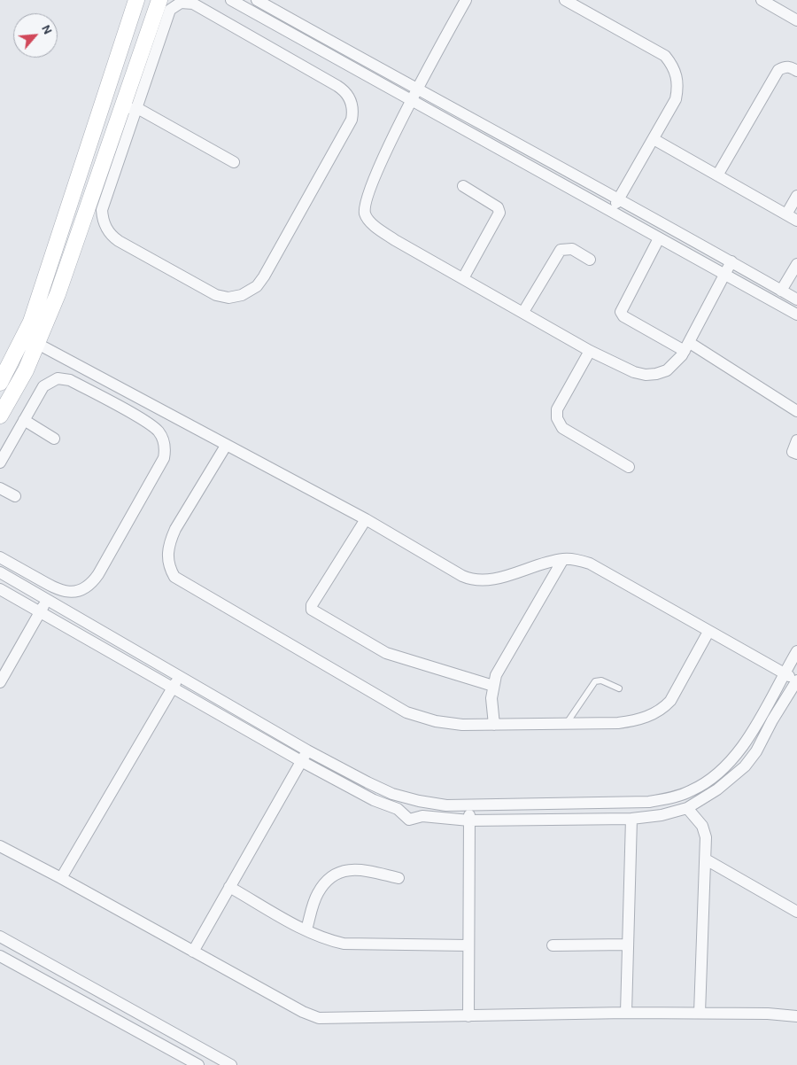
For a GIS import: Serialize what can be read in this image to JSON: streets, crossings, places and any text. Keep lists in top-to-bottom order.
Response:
{
  "north": "top right"
}
